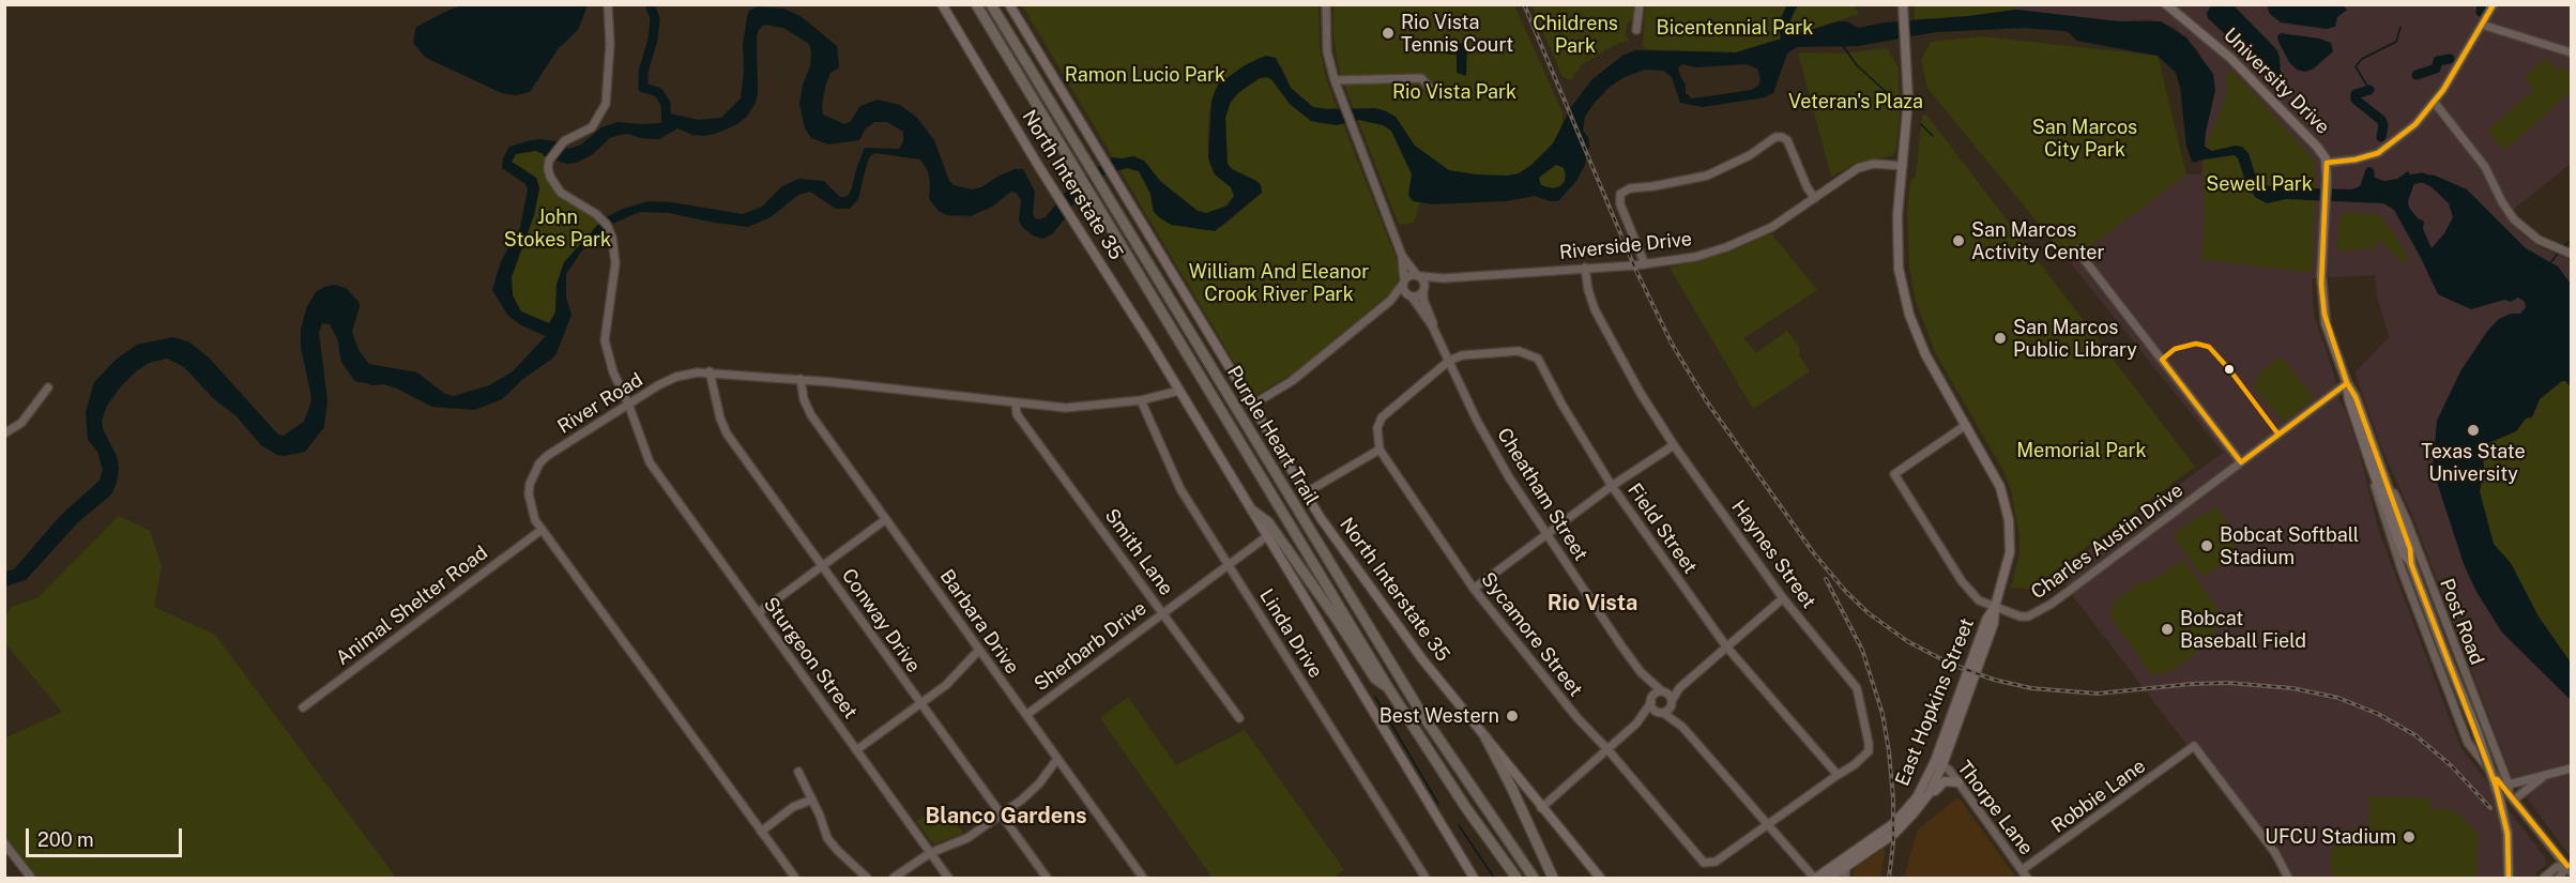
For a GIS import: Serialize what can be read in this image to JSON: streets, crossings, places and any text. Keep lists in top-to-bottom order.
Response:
{
  "streets": {
    "highway": ["Purple Heart Trail"],
    "main road": ["University Drive", "North Interstate 35", "East Hopkins Street"],
    "street": [
      "Riverside Drive",
      "River Road",
      "Cheatham Street",
      "Field Street",
      "Charles Austin Drive",
      "Smith Lane",
      "Haynes Street",
      "Animal Shelter Road",
      "Conway Drive",
      "Barbara Drive",
      "Post Road",
      "Linda Drive",
      "Sycamore Street",
      "Sherbarb Drive",
      "Sturgeon Street",
      "Robbie Lane",
      "Thorpe Lane"
    ]
  },
  "crossings": [
    ["North Interstate 35", "River Road"],
    ["North Interstate 35", "Sherbarb Drive"],
    ["Riverside Drive", "Cheatham Street"],
    ["Riverside Drive", "Haynes Street"],
    ["Riverside Drive", "East Hopkins Street"],
    ["River Road", "Smith Lane"],
    ["River Road", "Animal Shelter Road"],
    ["River Road", "Conway Drive"],
    ["River Road", "Barbara Drive"],
    ["River Road", "Linda Drive"],
    ["River Road", "Sturgeon Street"],
    ["Cheatham Street", "Field Street"],
    ["Field Street", "Haynes Street"],
    ["Charles Austin Drive", "East Hopkins Street"],
    ["Smith Lane", "Sherbarb Drive"],
    ["Haynes Street", "Sycamore Street"],
    ["Barbara Drive", "Sherbarb Drive"],
    ["Linda Drive", "Sherbarb Drive"],
    ["East Hopkins Street", "Thorpe Lane"],
    ["Robbie Lane", "Thorpe Lane"]
  ],
  "districts": ["Rio Vista", "Blanco Gardens"],
  "parks": [
    "Childrens Park",
    "Bicentennial Park",
    "Ramon Lucio Park",
    "Rio Vista Park",
    "Veteran's Plaza",
    "San Marcos City Park",
    "Sewell Park",
    "John Stokes Park",
    "William And Eleanor Crook River Park",
    "Memorial Park"
  ],
  "places": [
    "Rio Vista Tennis Court",
    "San Marcos Activity Center",
    "San Marcos Public Library",
    "Texas State University",
    "Bobcat Softball Stadium",
    "Bobcat Baseball Field",
    "Best Western",
    "UFCU Stadium"
  ],
  "scale_bar": "200 m"
}
